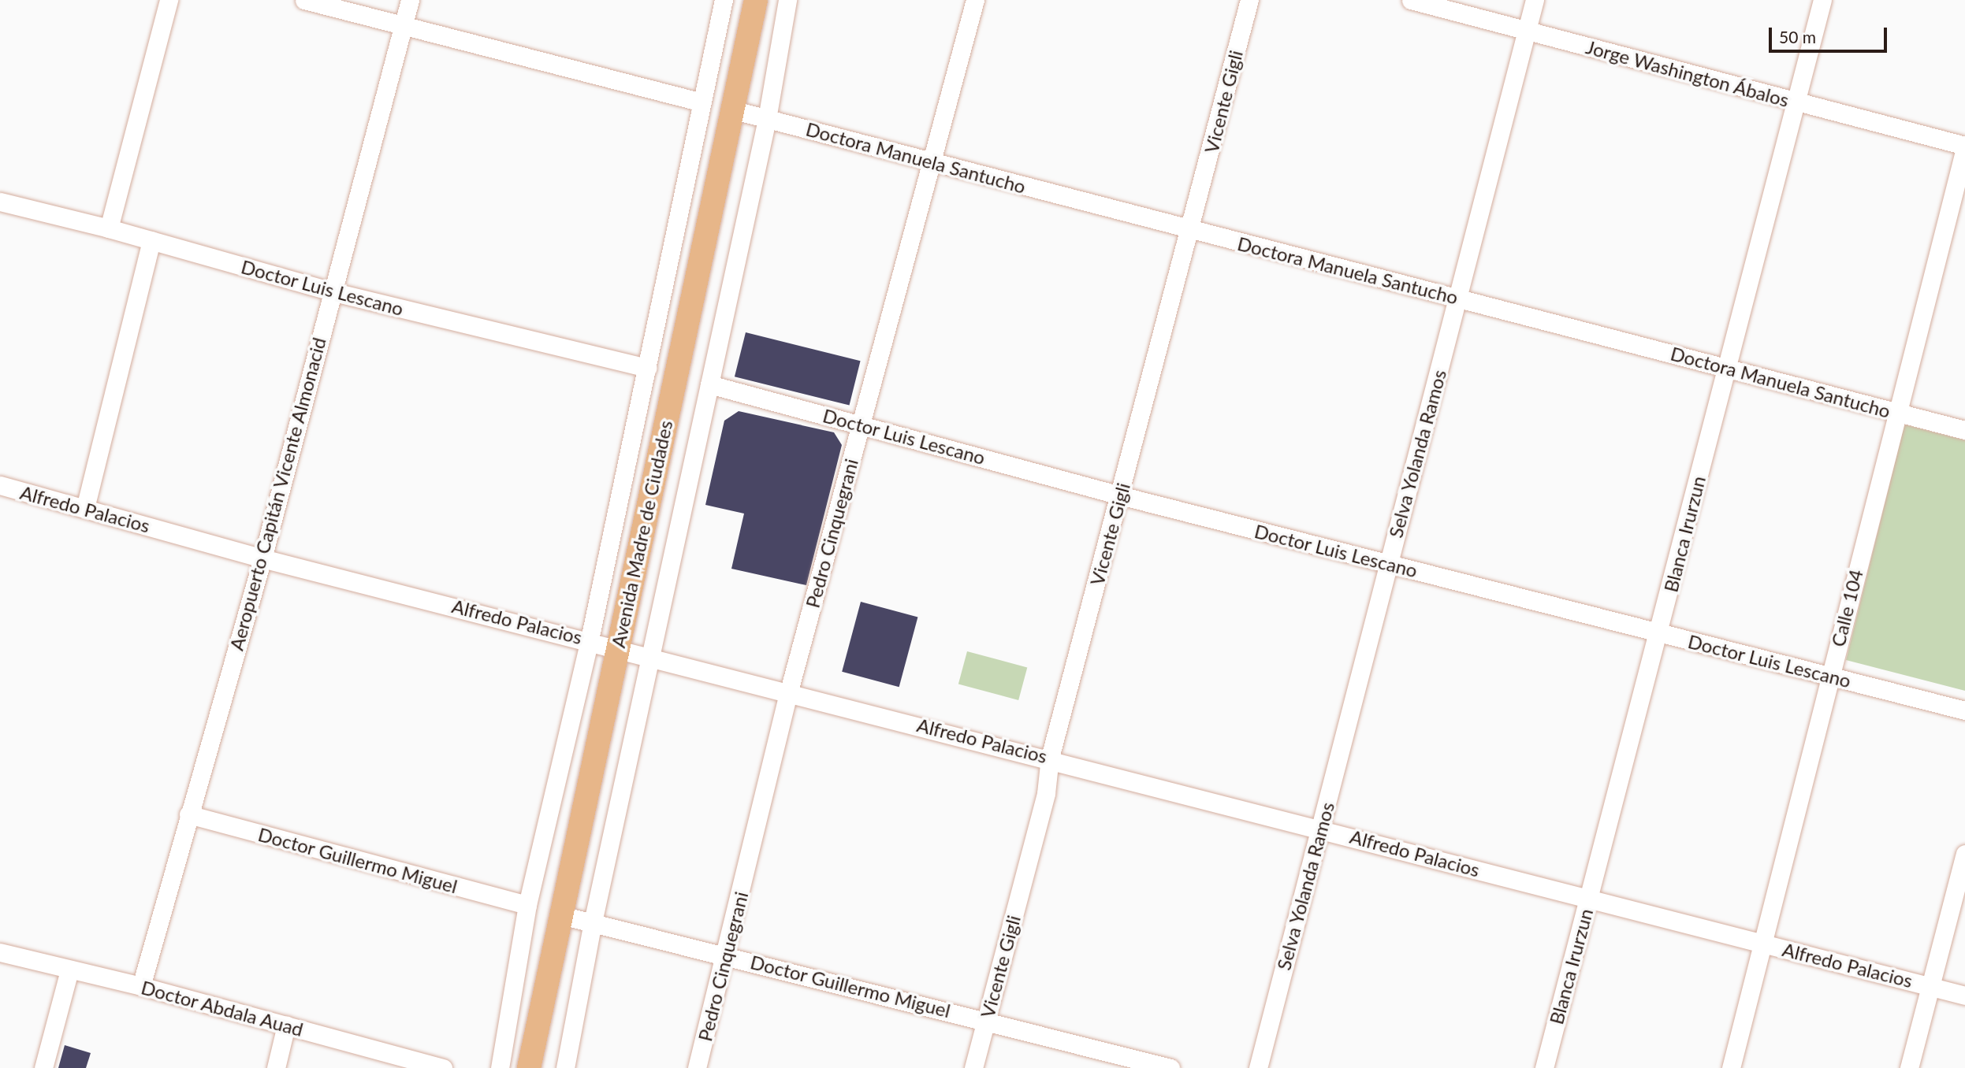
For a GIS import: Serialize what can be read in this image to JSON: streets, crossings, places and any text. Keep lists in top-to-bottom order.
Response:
{
  "streets": {
    "main road": ["Avenida Madre de Ciudades"],
    "street": [
      "Jorge Washington Ábalos",
      "Vicente Gigli",
      "Doctora Manuela Santucho",
      "Doctor Luis Lescano",
      "Selva Yolanda Ramos",
      "Aeropuerto Capitán Vicente Almonacid",
      "Alfredo Palacios",
      "Pedro Cinquegrani",
      "Blanca Irurzun",
      "Calle 104",
      "Doctor Guillermo Miguel",
      "Doctor Abdala Auad"
    ]
  },
  "crossings": [
    ["Jorge Washington Ábalos", "Selva Yolanda Ramos"],
    ["Jorge Washington Ábalos", "Blanca Irurzun"],
    ["Jorge Washington Ábalos", "Calle 104"],
    ["Vicente Gigli", "Doctora Manuela Santucho"],
    ["Vicente Gigli", "Doctor Luis Lescano"],
    ["Vicente Gigli", "Alfredo Palacios"],
    ["Vicente Gigli", "Doctor Guillermo Miguel"],
    ["Doctora Manuela Santucho", "Selva Yolanda Ramos"],
    ["Doctora Manuela Santucho", "Pedro Cinquegrani"],
    ["Doctora Manuela Santucho", "Avenida Madre de Ciudades"],
    ["Doctora Manuela Santucho", "Blanca Irurzun"],
    ["Doctora Manuela Santucho", "Calle 104"],
    ["Doctor Luis Lescano", "Selva Yolanda Ramos"],
    ["Doctor Luis Lescano", "Aeropuerto Capitán Vicente Almonacid"],
    ["Doctor Luis Lescano", "Pedro Cinquegrani"],
    ["Doctor Luis Lescano", "Blanca Irurzun"],
    ["Doctor Luis Lescano", "Calle 104"],
    ["Selva Yolanda Ramos", "Alfredo Palacios"],
    ["Aeropuerto Capitán Vicente Almonacid", "Alfredo Palacios"],
    ["Aeropuerto Capitán Vicente Almonacid", "Doctor Guillermo Miguel"],
    ["Aeropuerto Capitán Vicente Almonacid", "Doctor Abdala Auad"],
    ["Alfredo Palacios", "Pedro Cinquegrani"],
    ["Alfredo Palacios", "Avenida Madre de Ciudades"],
    ["Alfredo Palacios", "Blanca Irurzun"],
    ["Alfredo Palacios", "Calle 104"],
    ["Pedro Cinquegrani", "Doctor Guillermo Miguel"],
    ["Avenida Madre de Ciudades", "Doctor Guillermo Miguel"]
  ],
  "scale_bar": "50 m"
}
